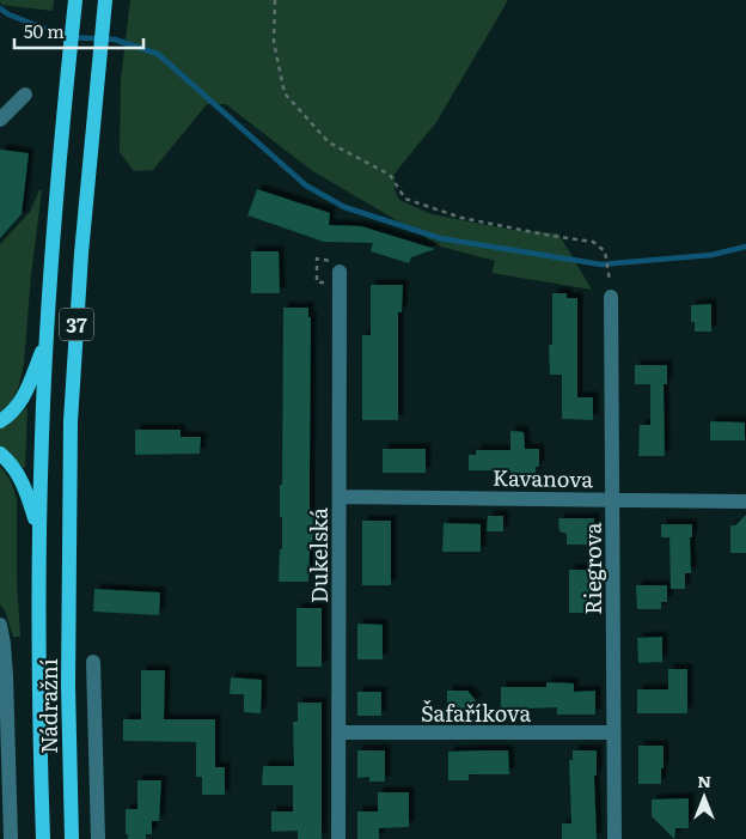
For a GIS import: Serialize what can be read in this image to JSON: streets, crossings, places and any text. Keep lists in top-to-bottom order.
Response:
{
  "streets": {
    "main road": ["37", "Nádražní"],
    "street": [
      "Kavanova",
      "Dukelská",
      "Riegrova",
      "Šafaříkova"
    ]
  },
  "crossings": [
    ["37", "Nádražní"],
    ["Kavanova", "Dukelská"],
    ["Kavanova", "Riegrova"],
    ["Dukelská", "Šafaříkova"],
    ["Riegrova", "Šafaříkova"]
  ],
  "scale_bar": "50 m",
  "north": "top"
}
